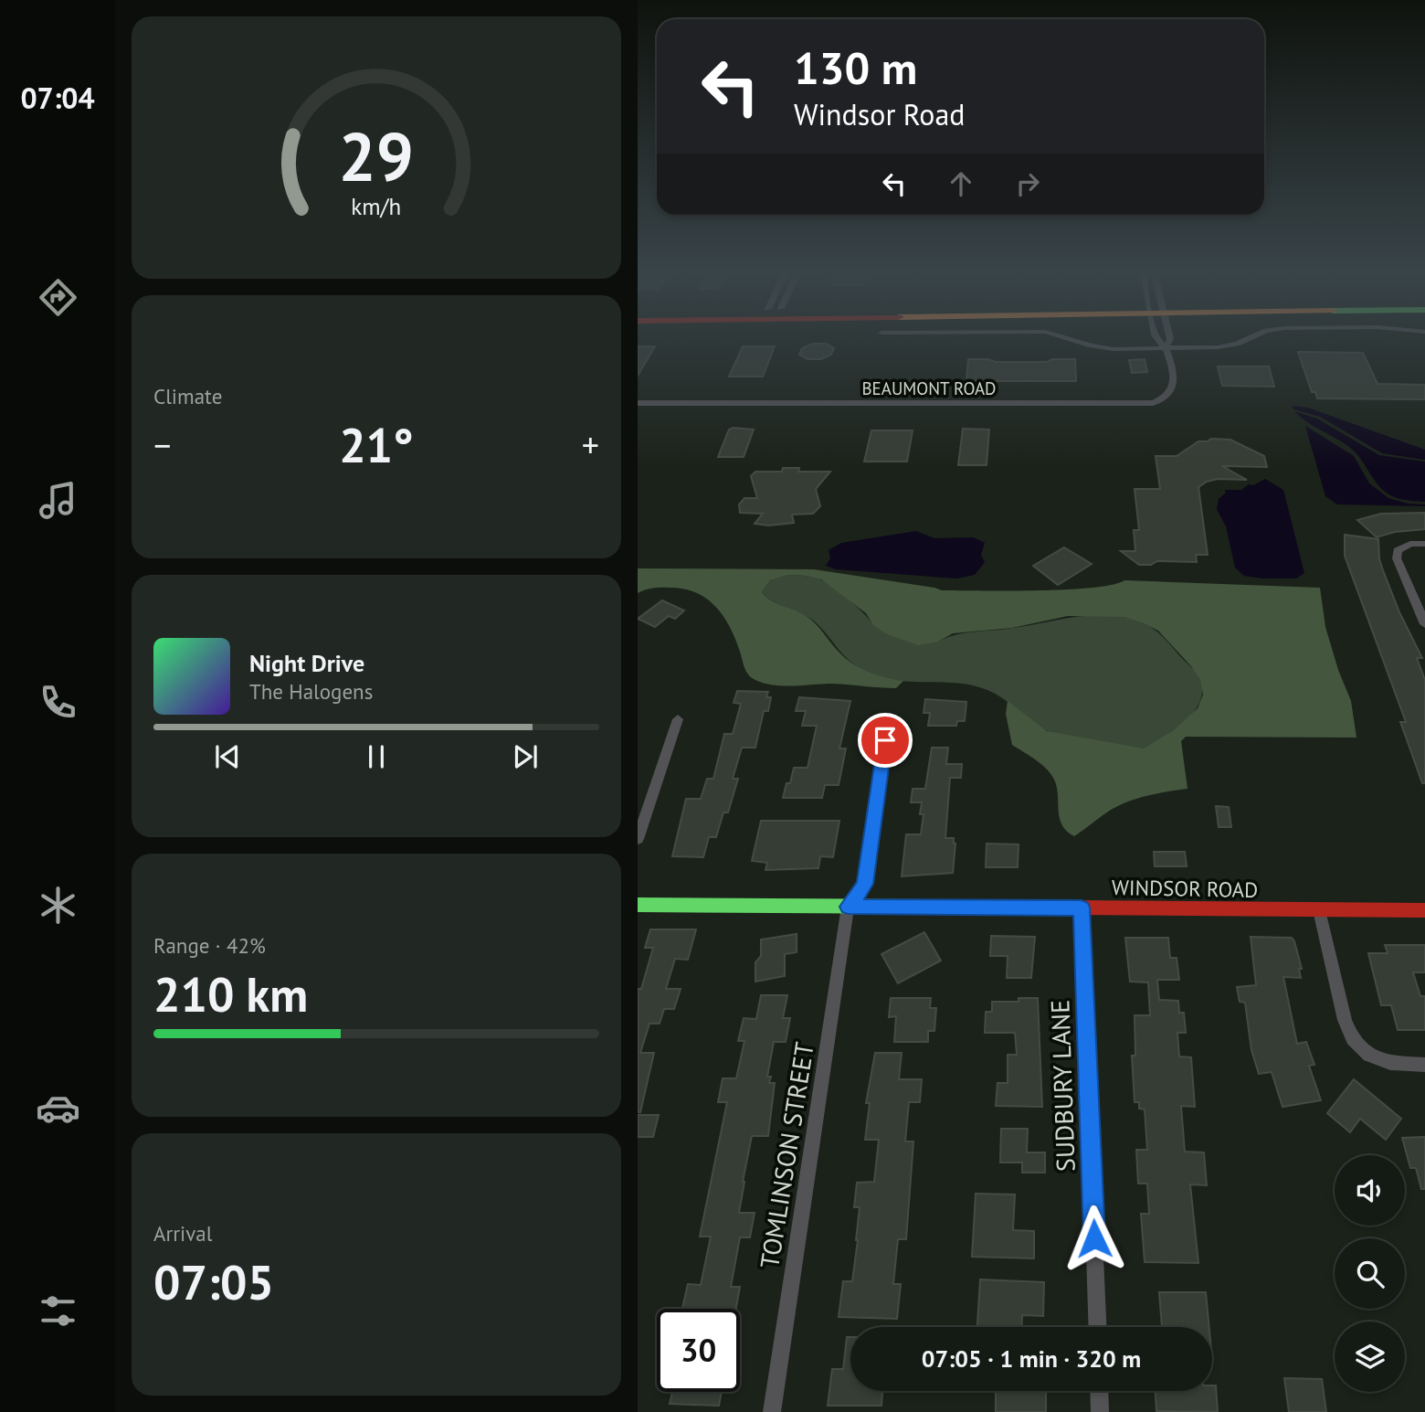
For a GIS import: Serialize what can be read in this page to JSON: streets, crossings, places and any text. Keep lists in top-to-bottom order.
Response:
{
  "streets": {
    "main road": ["WINDSOR ROAD"],
    "street": ["BEAUMONT ROAD", "SUDBURY LANE", "TOMLINSON STREET"]
  },
  "crossings": [
    ["WINDSOR ROAD", "SUDBURY LANE"],
    ["WINDSOR ROAD", "TOMLINSON STREET"]
  ],
  "page": {
    "tabs": "07:04",
    "turn": ["130 m", "Windsor Road"],
    "tile": [
      "Climate",
      ["Range · 42%", "210 km"],
      ["Arrival", "07:05"]
    ],
    "heat": ["−", "21°", "+"],
    "song": ["Night Drive", "The Halogens"],
    "limit": "30",
    "trip": "07:05 · 1 min · 320 m",
    "gauge": ["29", "km/h"]
  }
}
